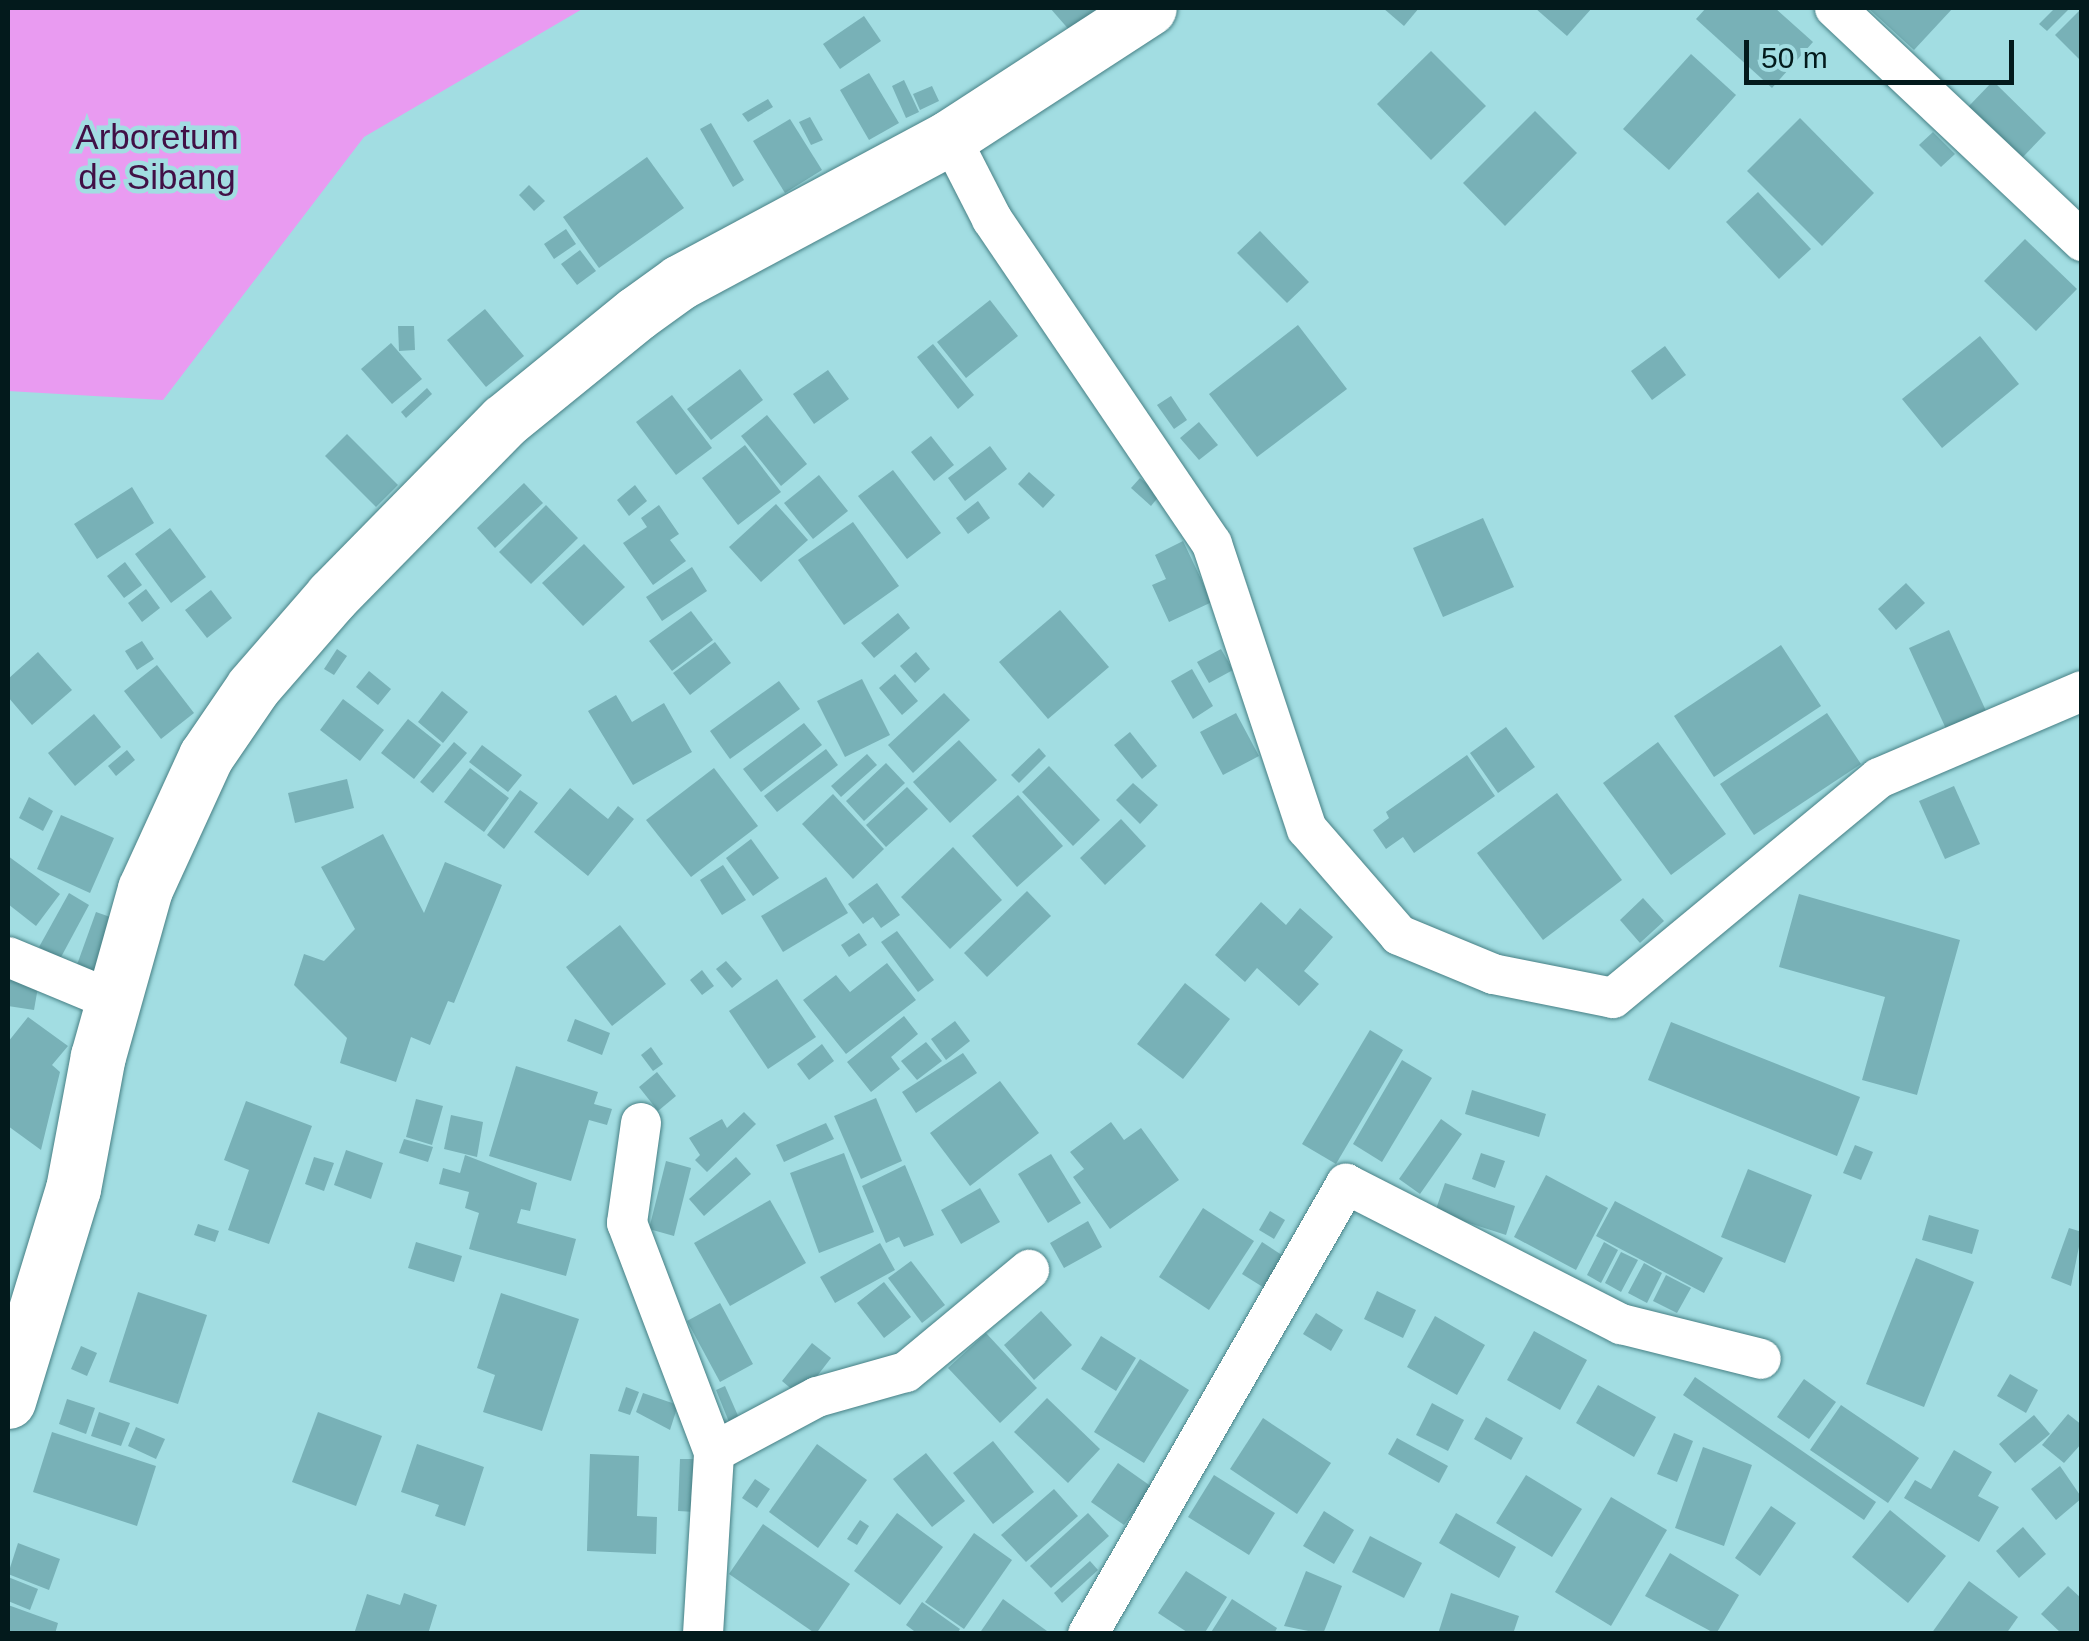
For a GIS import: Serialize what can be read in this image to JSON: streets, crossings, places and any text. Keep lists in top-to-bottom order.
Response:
{
  "parks": ["Arboretum de Sibang"],
  "scale_bar": "50 m"
}
